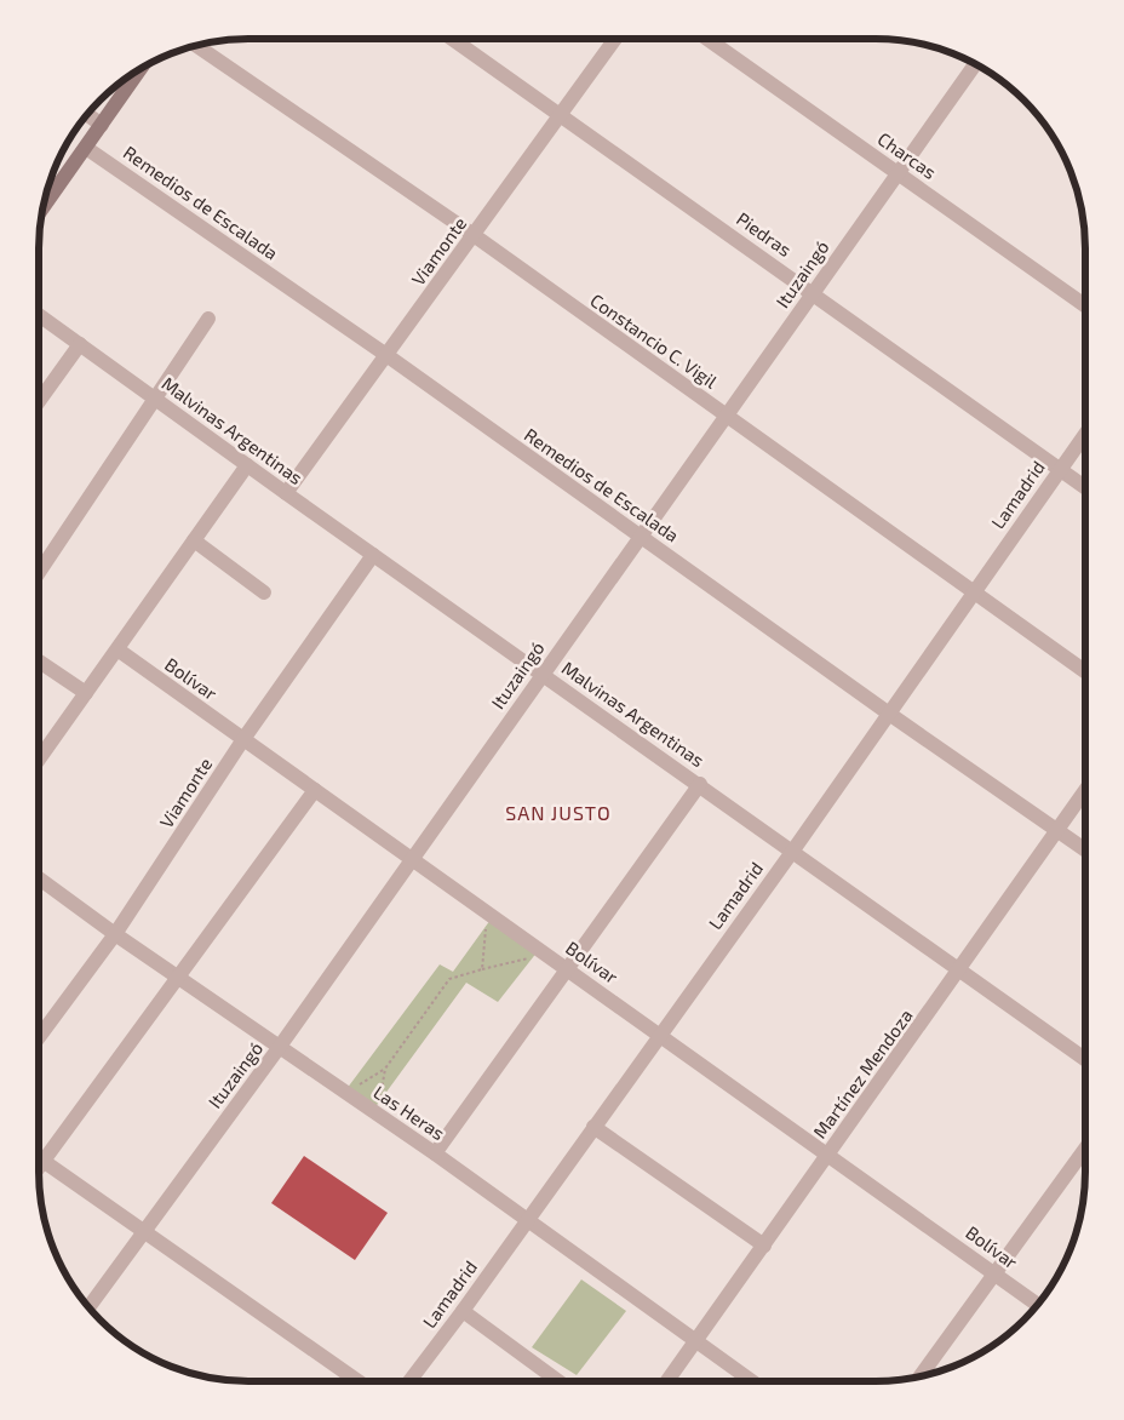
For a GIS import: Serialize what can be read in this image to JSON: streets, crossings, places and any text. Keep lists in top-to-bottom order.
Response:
{
  "streets": {
    "street": [
      "Charcas",
      "Remedios de Escalada",
      "Piedras",
      "Viamonte",
      "Ituzaingó",
      "Constancio C. Vigil",
      "Malvinas Argentinas",
      "Lamadrid",
      "Bolívar",
      "Martínez Mendoza",
      "Las Heras"
    ]
  },
  "crossings": [
    ["Charcas", "Ituzaingó"],
    ["Remedios de Escalada", "Viamonte"],
    ["Remedios de Escalada", "Ituzaingó"],
    ["Remedios de Escalada", "Lamadrid"],
    ["Remedios de Escalada", "Martínez Mendoza"],
    ["Piedras", "Viamonte"],
    ["Piedras", "Ituzaingó"],
    ["Piedras", "Lamadrid"],
    ["Viamonte", "Constancio C. Vigil"],
    ["Viamonte", "Malvinas Argentinas"],
    ["Viamonte", "Bolívar"],
    ["Viamonte", "Las Heras"],
    ["Ituzaingó", "Constancio C. Vigil"],
    ["Ituzaingó", "Malvinas Argentinas"],
    ["Ituzaingó", "Bolívar"],
    ["Ituzaingó", "Las Heras"],
    ["Constancio C. Vigil", "Lamadrid"],
    ["Malvinas Argentinas", "Lamadrid"],
    ["Malvinas Argentinas", "Martínez Mendoza"],
    ["Lamadrid", "Bolívar"],
    ["Lamadrid", "Las Heras"],
    ["Bolívar", "Martínez Mendoza"],
    ["Martínez Mendoza", "Las Heras"]
  ],
  "districts": ["SAN JUSTO"]
}
